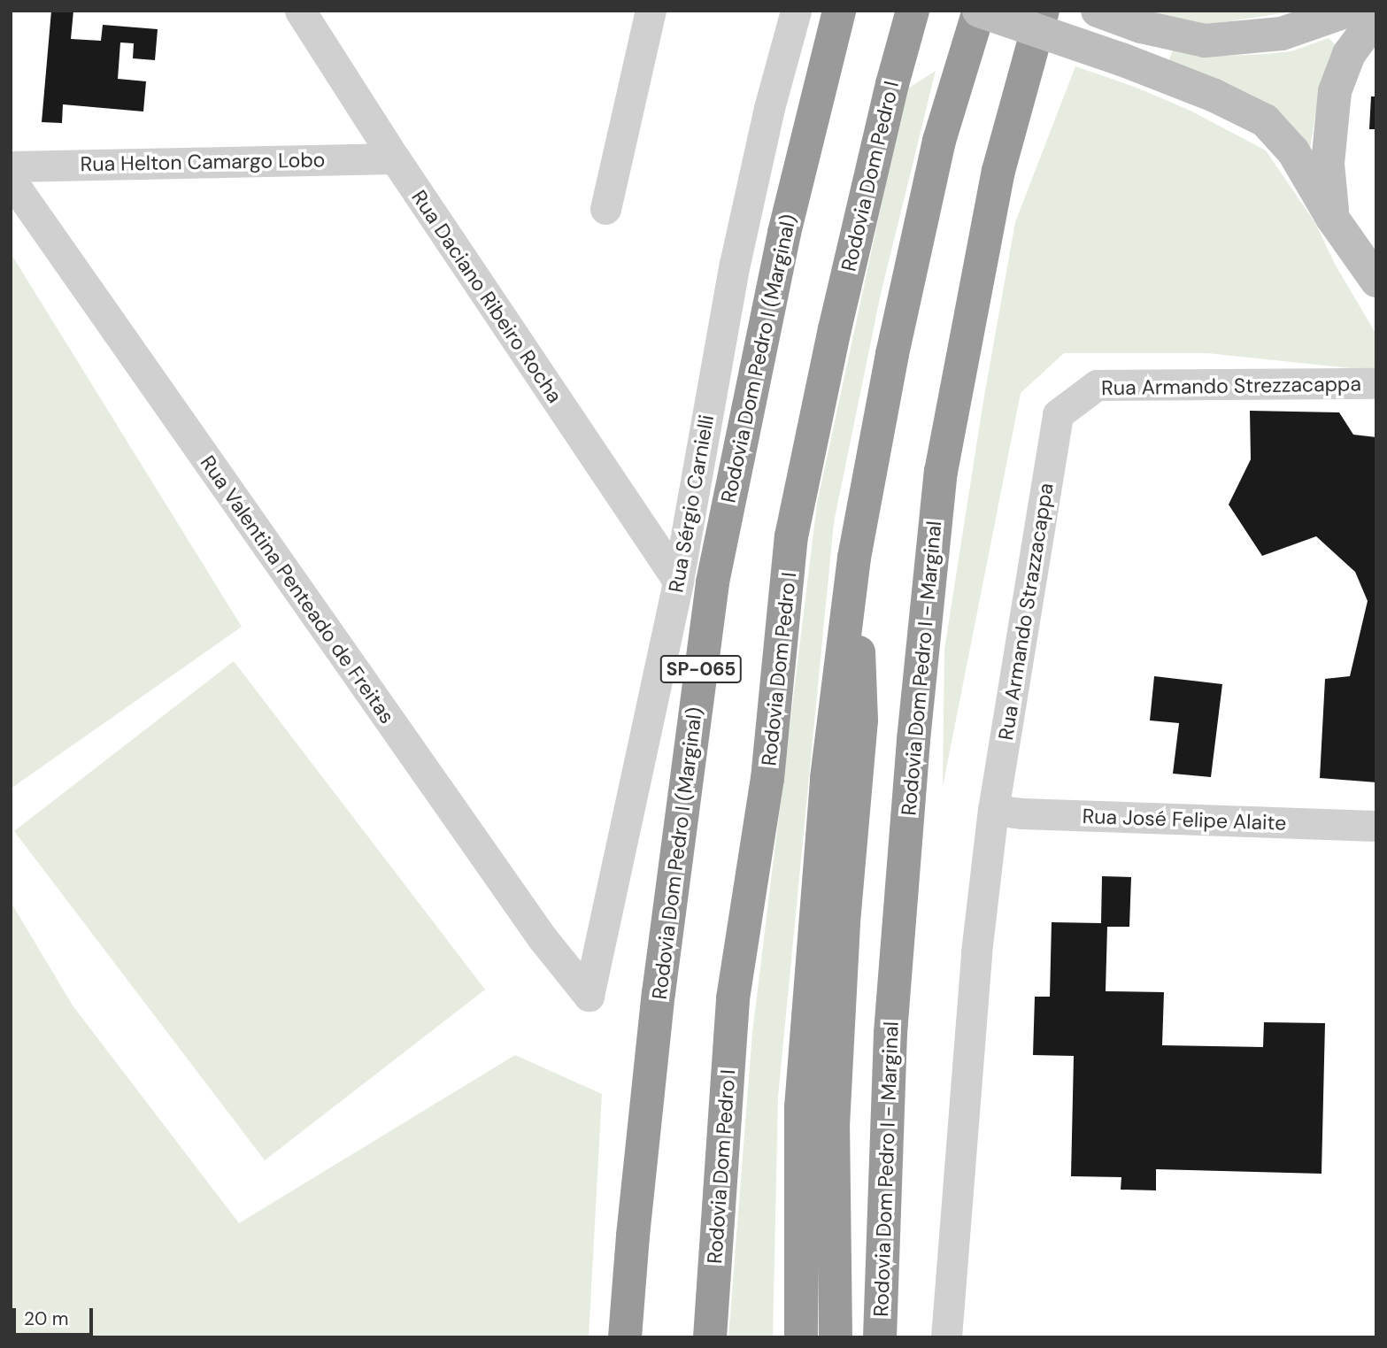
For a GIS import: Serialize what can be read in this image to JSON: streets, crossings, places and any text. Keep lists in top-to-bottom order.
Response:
{
  "streets": {
    "highway": [
      "Rodovia Dom Pedro I",
      "Rodovia Dom Pedro I (Marginal)",
      "Rodovia Dom Pedro I - Marginal",
      "SP-065"
    ],
    "street": [
      "Rua Helton Camargo Lobo",
      "Rua Daciano Ribeiro Rocha",
      "Rua Armando Strezzacappa",
      "Rua Sérgio Carnielli",
      "Rua Valentina Penteado de Freitas",
      "Rua Armando Strazzacappa",
      "Rua José Felipe Alaite"
    ]
  },
  "crossings": [
    ["Rua Helton Camargo Lobo", "Rua Daciano Ribeiro Rocha"],
    ["Rua Daciano Ribeiro Rocha", "Rua Sérgio Carnielli"],
    ["Rua Armando Strezzacappa", "Rua Armando Strazzacappa"],
    ["Rua Sérgio Carnielli", "Rua Valentina Penteado de Freitas"],
    ["Rua Armando Strazzacappa", "Rua José Felipe Alaite"]
  ],
  "scale_bar": "20 m"
}
